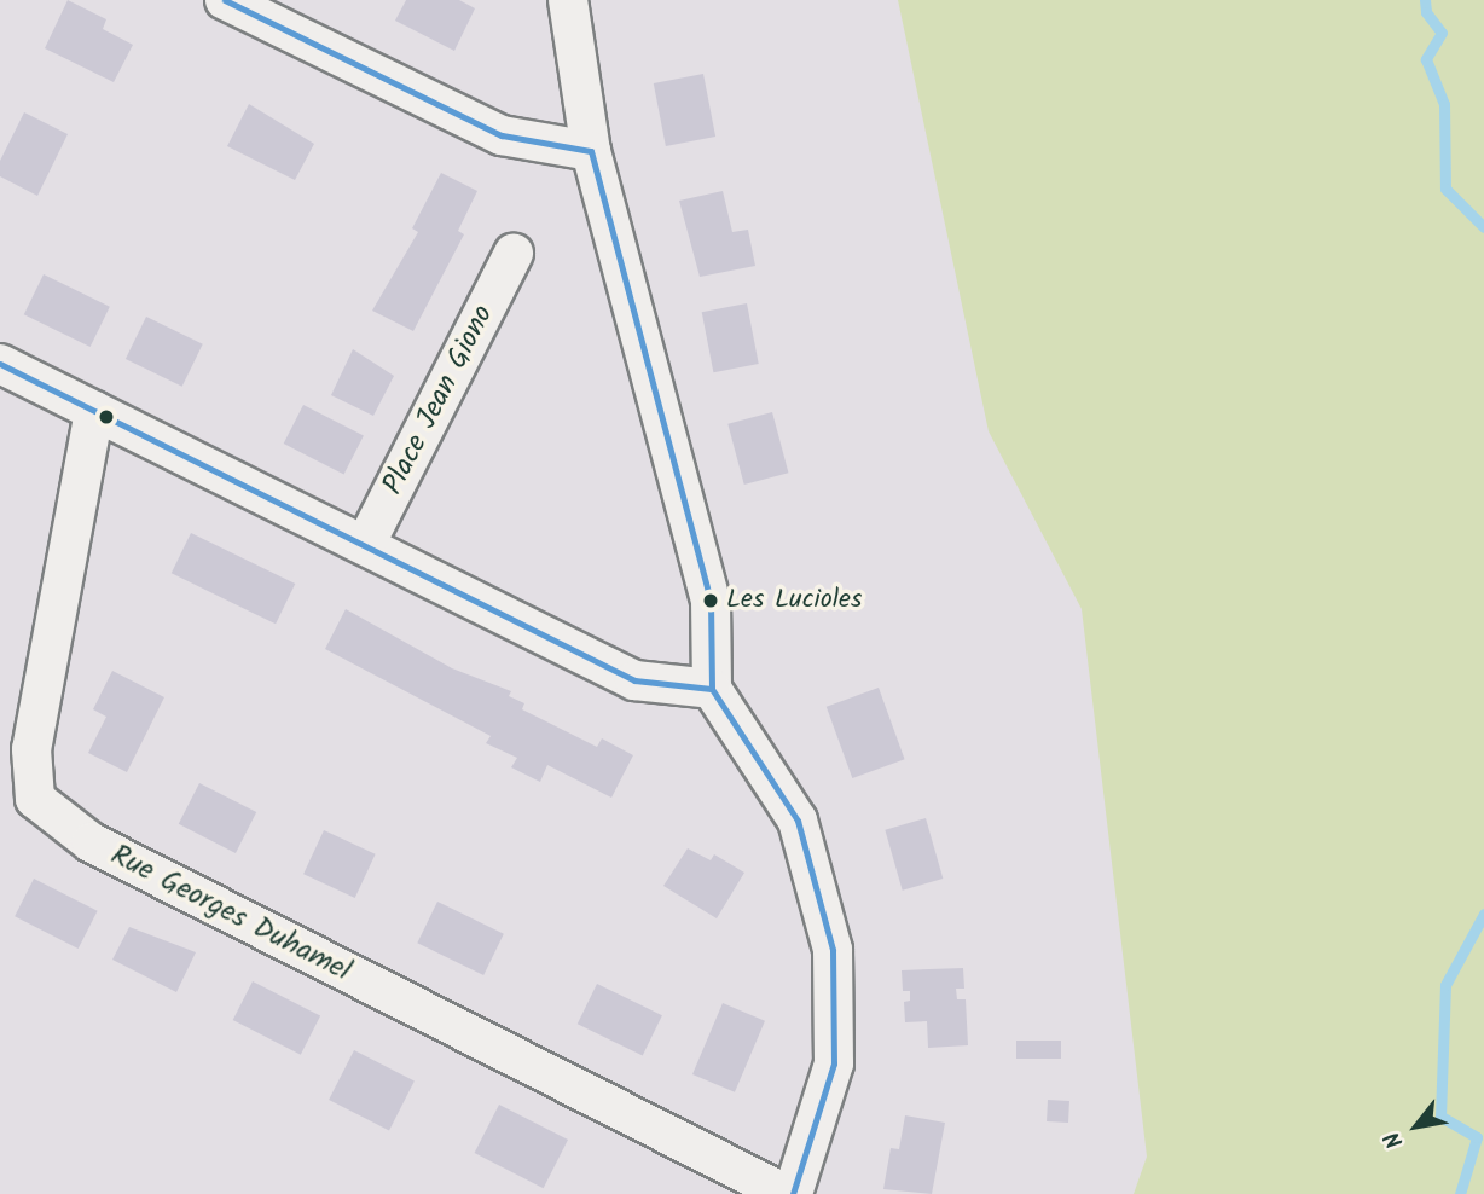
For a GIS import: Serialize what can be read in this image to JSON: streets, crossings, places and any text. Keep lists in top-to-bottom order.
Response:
{
  "streets": {
    "street": ["Place Jean Giono", "Rue Georges Duhamel"]
  },
  "places": ["Les Lucioles"],
  "north": "bottom left"
}
